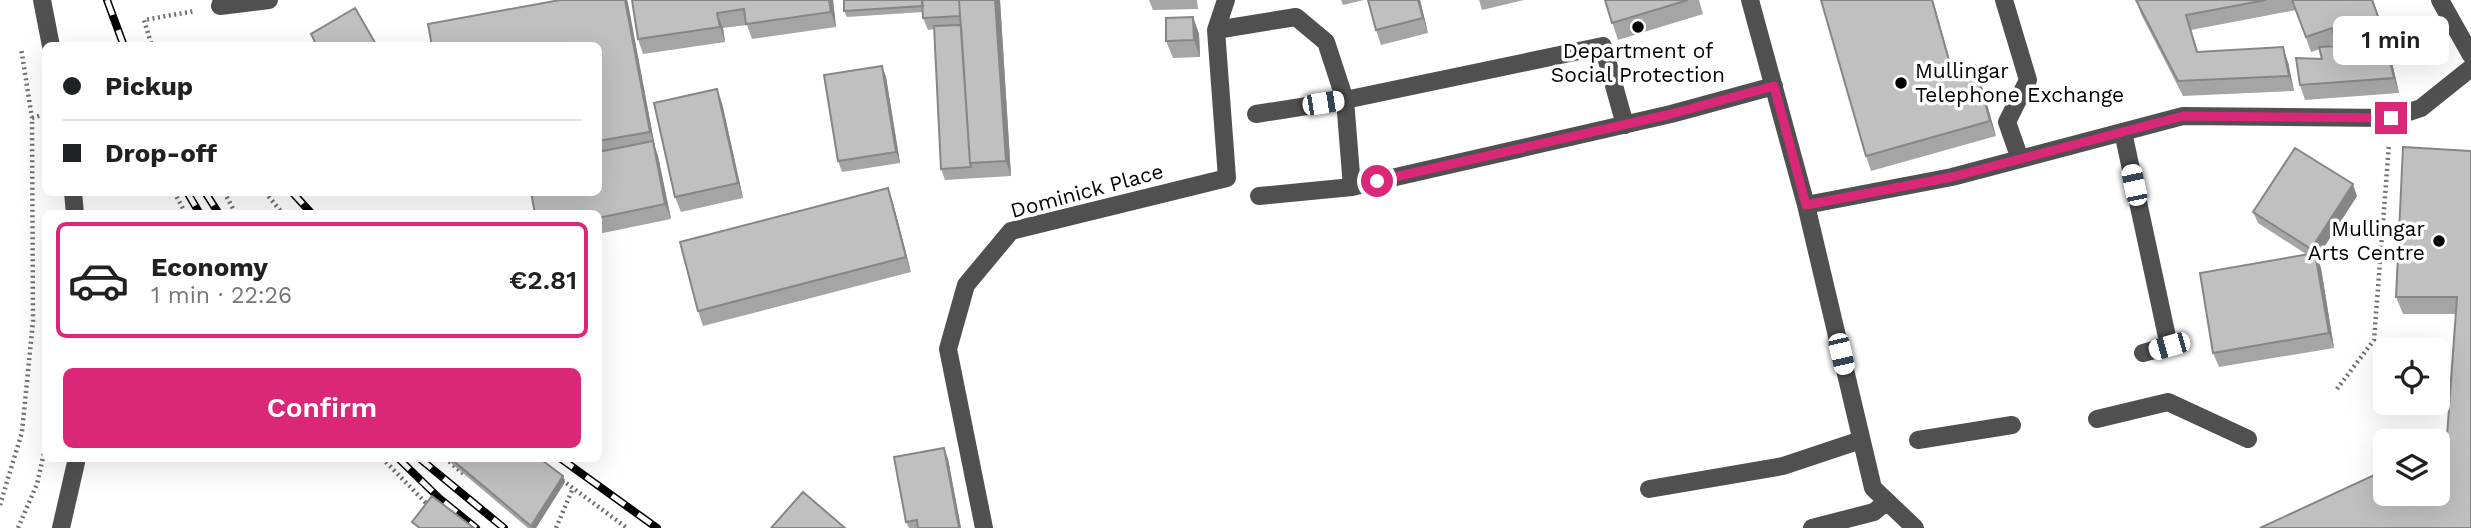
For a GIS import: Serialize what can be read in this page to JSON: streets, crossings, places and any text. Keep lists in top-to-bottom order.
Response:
{
  "streets": {
    "street": ["Dominick Place"]
  },
  "places": ["Department of Social Protection", "Mullingar Telephone Exchange", "Mullingar Arts Centre"],
  "page": {
    "bubble": "1 min",
    "banner": ["Pickup", "Drop-off"],
    "list": [
      {
        "name": "Economy",
        "note": "1 min · 22:26",
        "value": "€2.81"
      }
    ],
    "buttons": "Confirm"
  }
}
